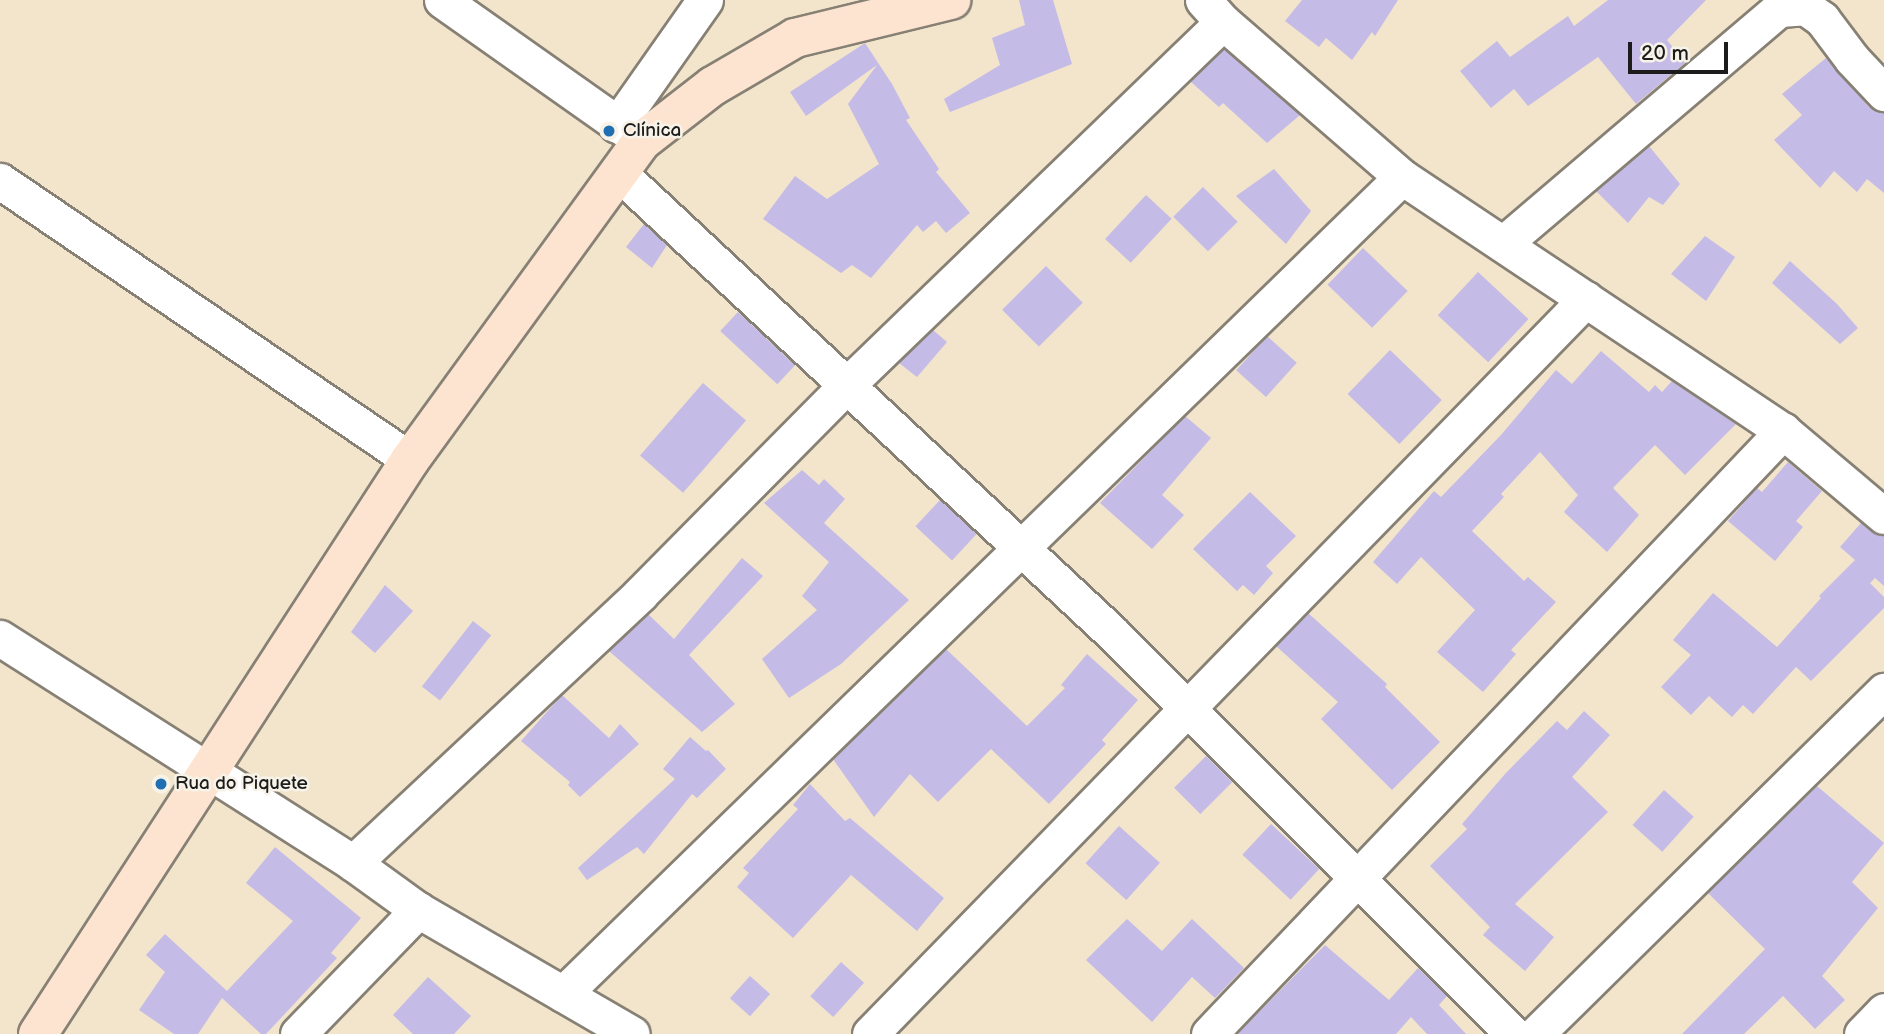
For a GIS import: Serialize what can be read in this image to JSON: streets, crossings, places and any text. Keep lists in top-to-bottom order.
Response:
{
  "places": ["Clínica", "Rua do Piquete"],
  "scale_bar": "20 m"
}
